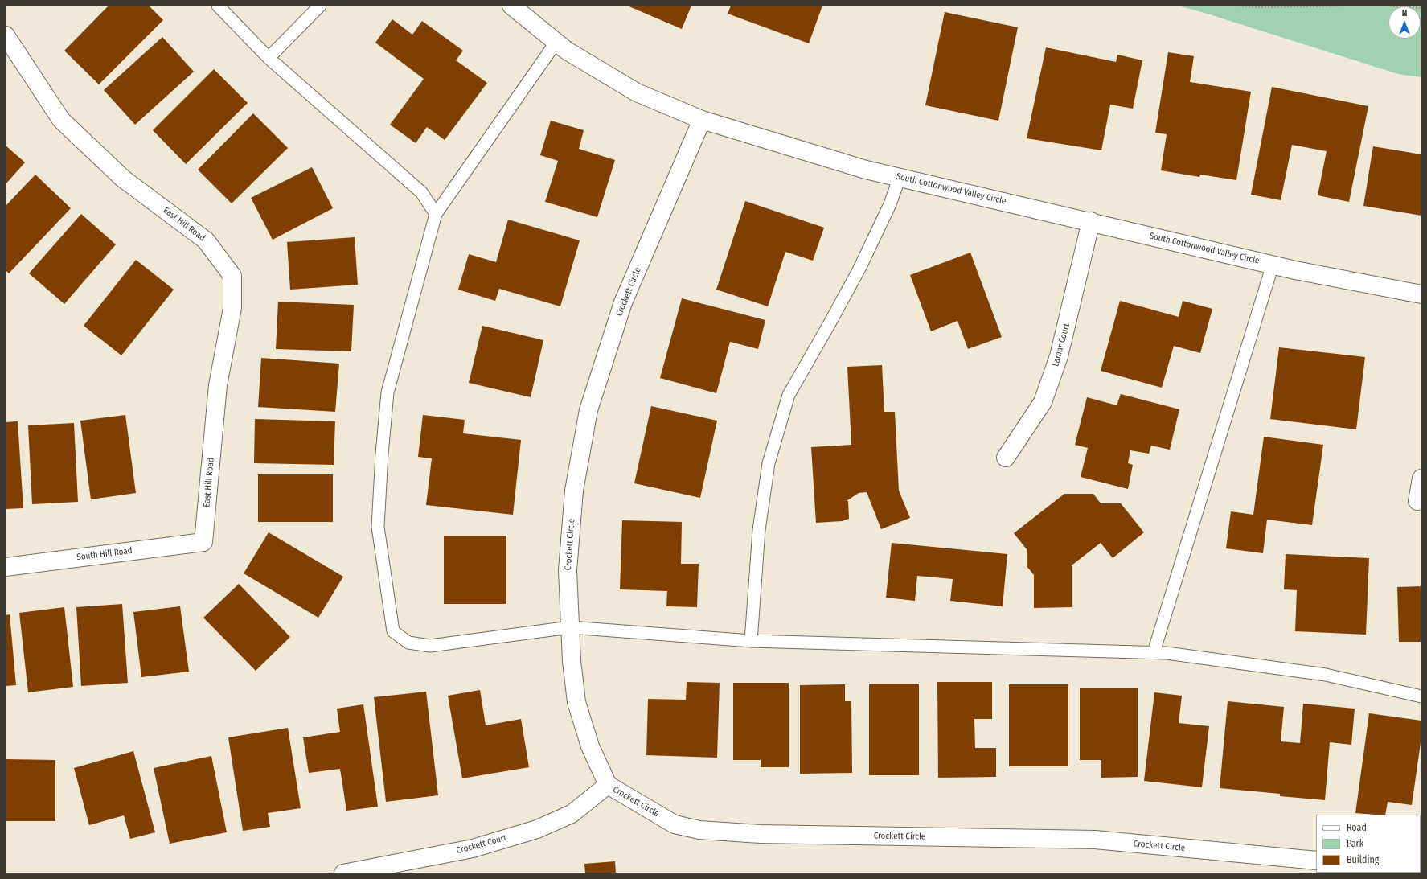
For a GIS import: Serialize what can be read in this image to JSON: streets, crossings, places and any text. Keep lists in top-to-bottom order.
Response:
{
  "streets": {
    "street": [
      "South Cottonwood Valley Circle",
      "East Hill Road",
      "Crockett Circle",
      "Lamar Court",
      "South Hill Road",
      "Crockett Court"
    ]
  },
  "crossings": [
    ["South Cottonwood Valley Circle", "Crockett Circle"],
    ["South Cottonwood Valley Circle", "Lamar Court"],
    ["East Hill Road", "South Hill Road"],
    ["Crockett Circle", "Crockett Court"]
  ],
  "legend": ["Road", "Park", "Building"],
  "north": "top"
}
